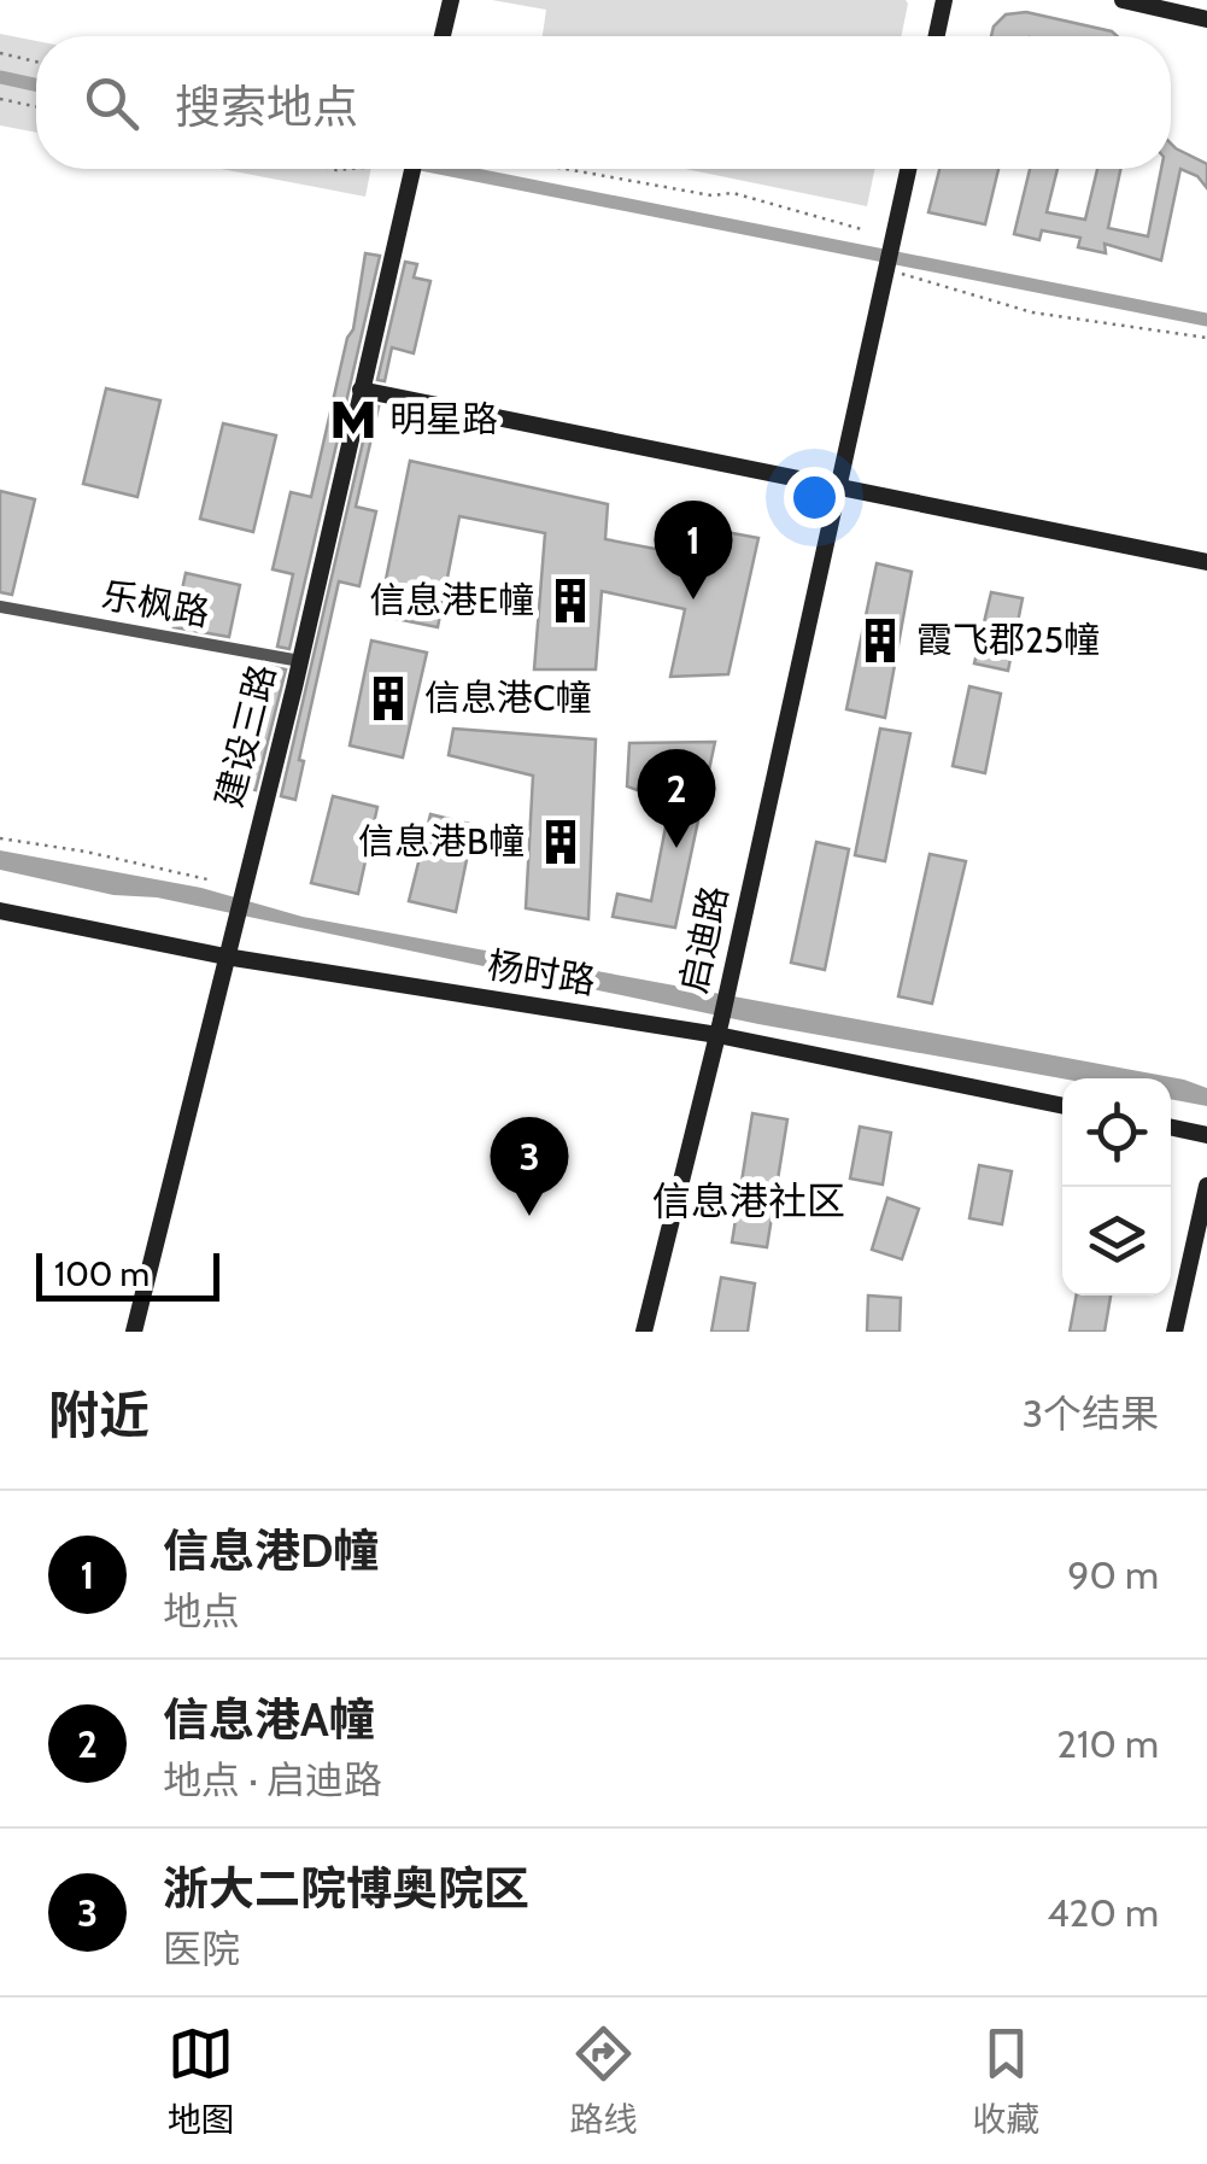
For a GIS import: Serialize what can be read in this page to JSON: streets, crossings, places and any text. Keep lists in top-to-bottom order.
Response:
{
  "streets": {
    "street": [
      "乐枫路",
      "建设三路",
      "启迪路",
      "杨时路"
    ]
  },
  "crossings": [
    ["乐枫路", "建设三路"],
    ["建设三路", "杨时路"],
    ["启迪路", "杨时路"]
  ],
  "districts": ["信息港社区"],
  "places": {
    "metro station": ["明星路"],
    "building": [
      "信息港E幢",
      "霞飞郡25幢",
      "信息港C幢",
      "信息港B幢"
    ]
  },
  "scale_bar": "100 m",
  "page": {
    "search": "搜索地点",
    "pins": ["1", "2", "3"],
    "scale": "100 m",
    "heading": ["附近", "3个结果"],
    "list": [
      {
        "mark": "1",
        "name": "信息港D幢",
        "note": "地点",
        "value": "90 m"
      },
      {
        "mark": "2",
        "name": "信息港A幢",
        "note": "地点 · 启迪路",
        "value": "210 m"
      },
      {
        "mark": "3",
        "name": "浙大二院博奥院区",
        "note": "医院",
        "value": "420 m"
      }
    ],
    "nav": ["地图", "路线", "收藏"]
  }
}
